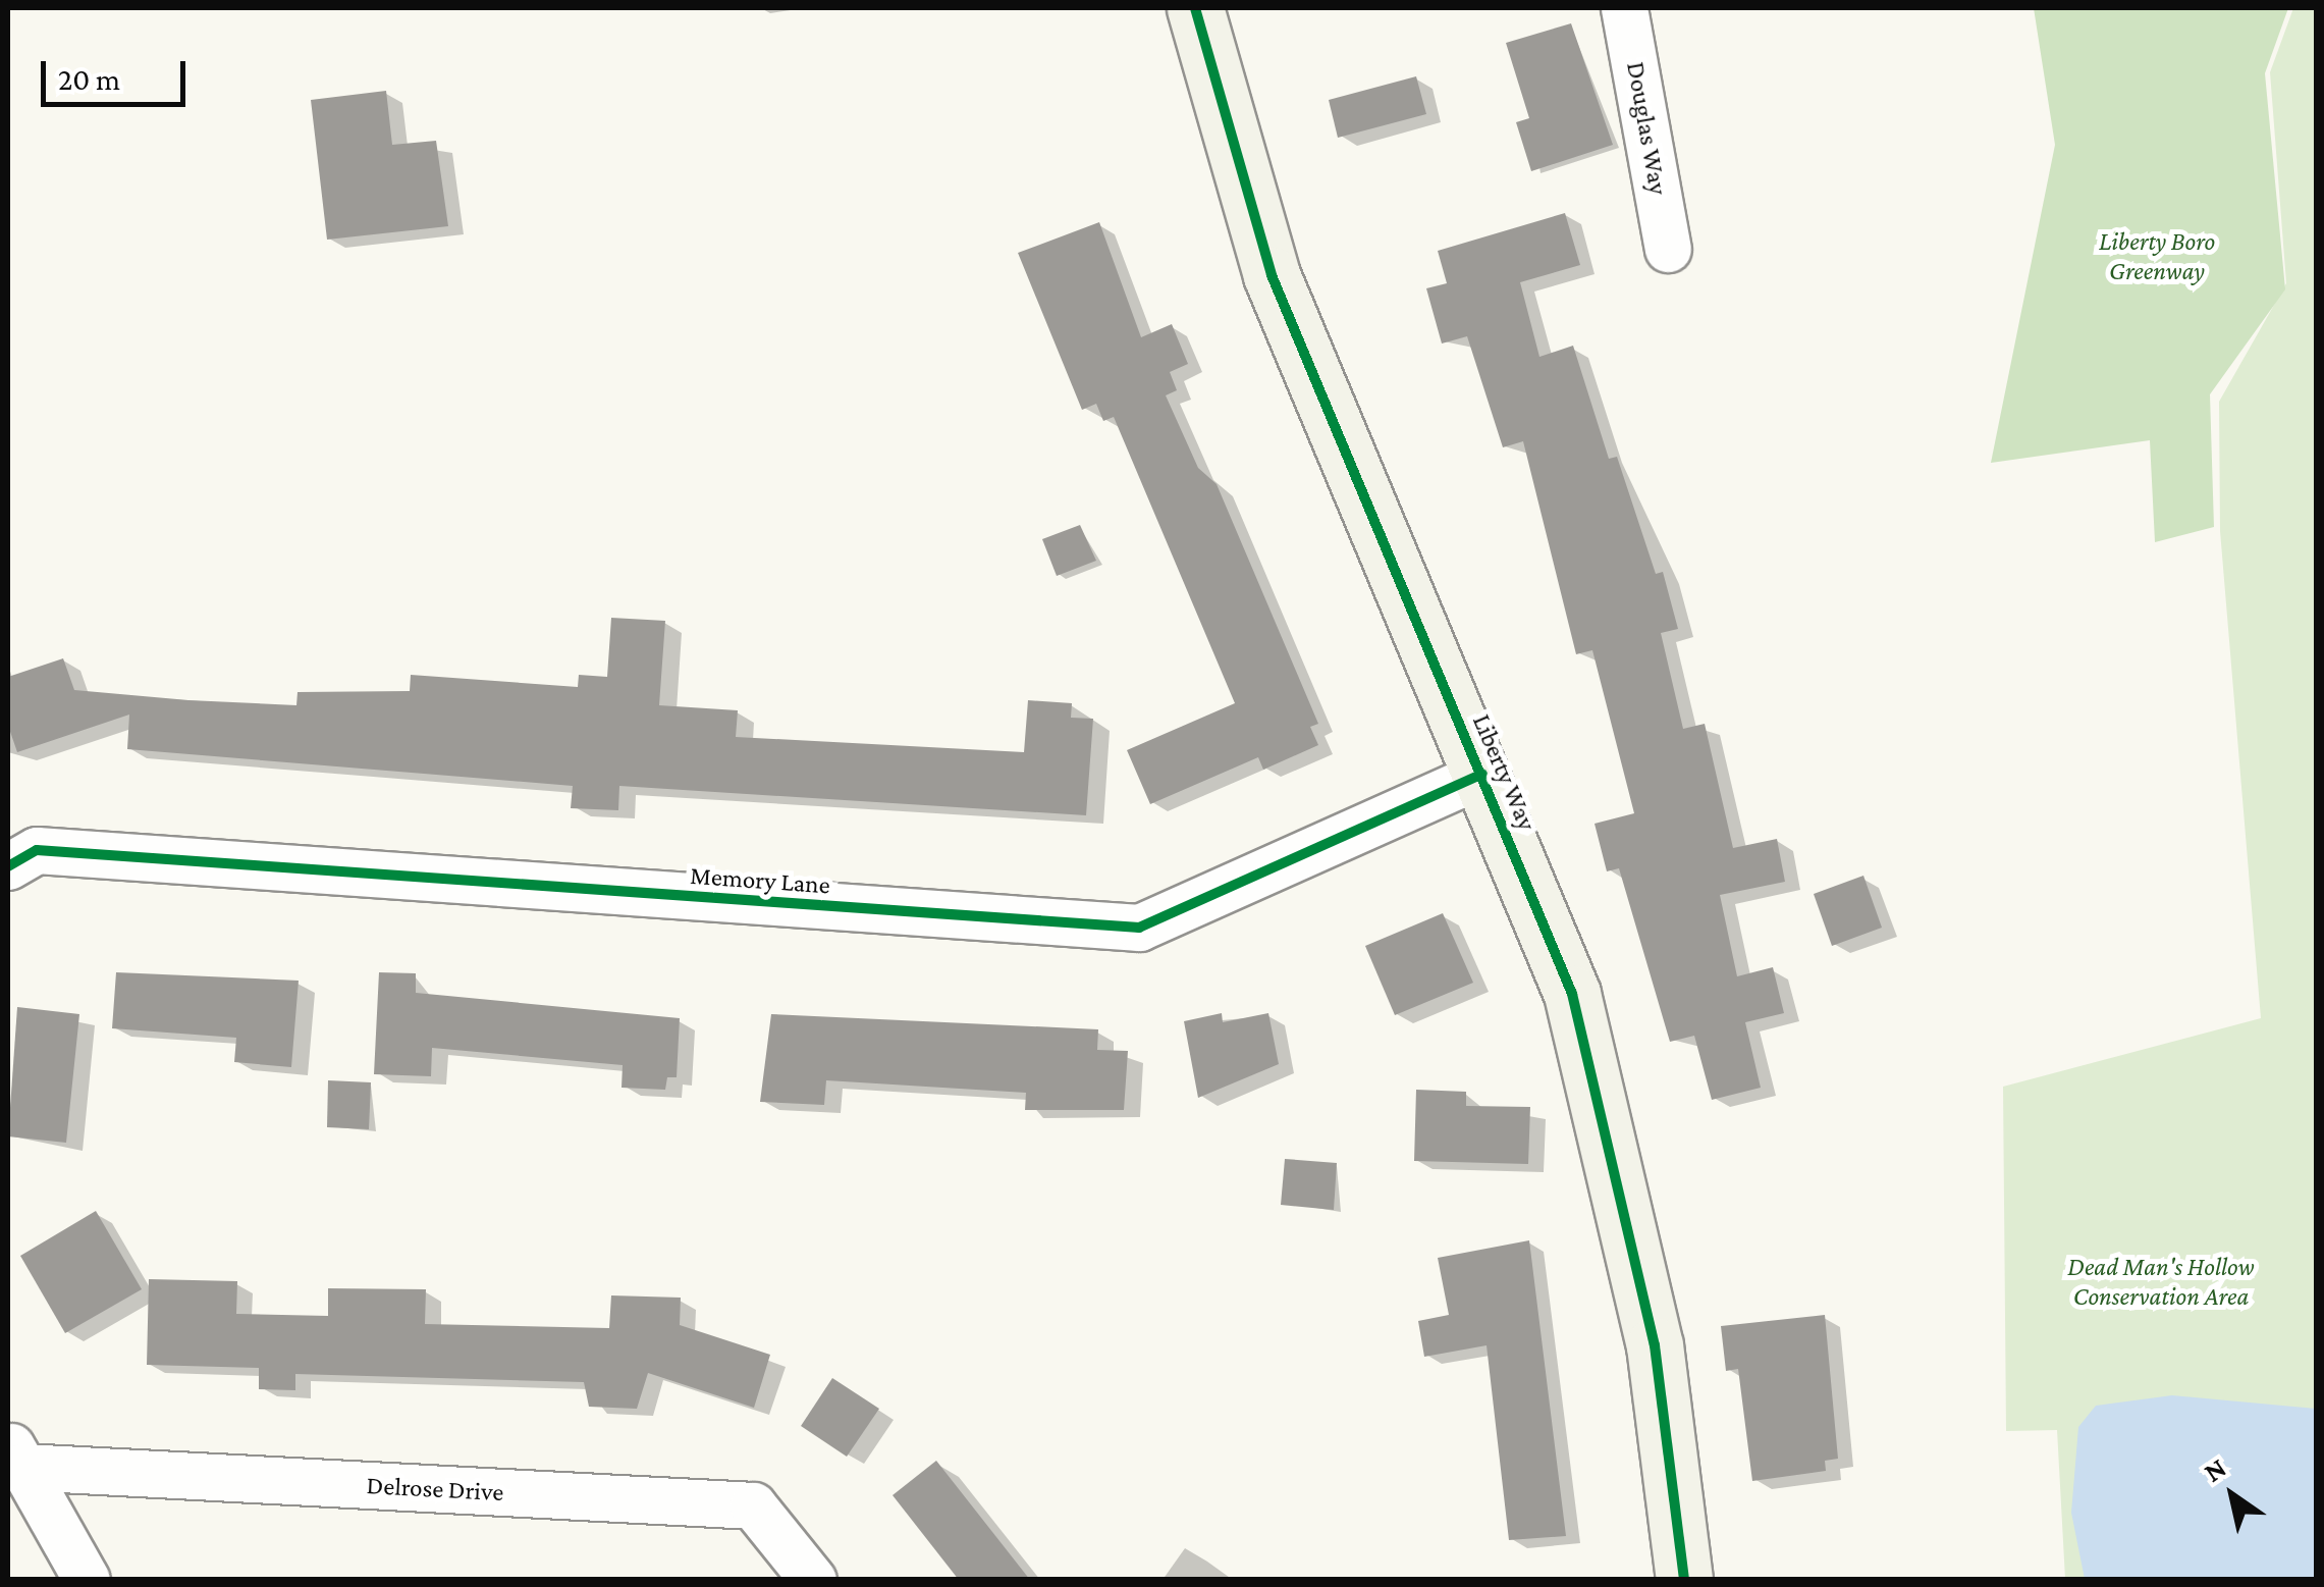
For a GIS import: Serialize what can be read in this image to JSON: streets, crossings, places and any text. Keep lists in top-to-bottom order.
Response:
{
  "streets": {
    "street": [
      "Douglas Way",
      "Liberty Way",
      "Memory Lane",
      "Delrose Drive"
    ]
  },
  "crossings": [
    ["Liberty Way", "Memory Lane"]
  ],
  "parks": ["Liberty Boro Greenway", "Dead Man's Hollow Conservation Area"],
  "scale_bar": "20 m",
  "north": "top left"
}
